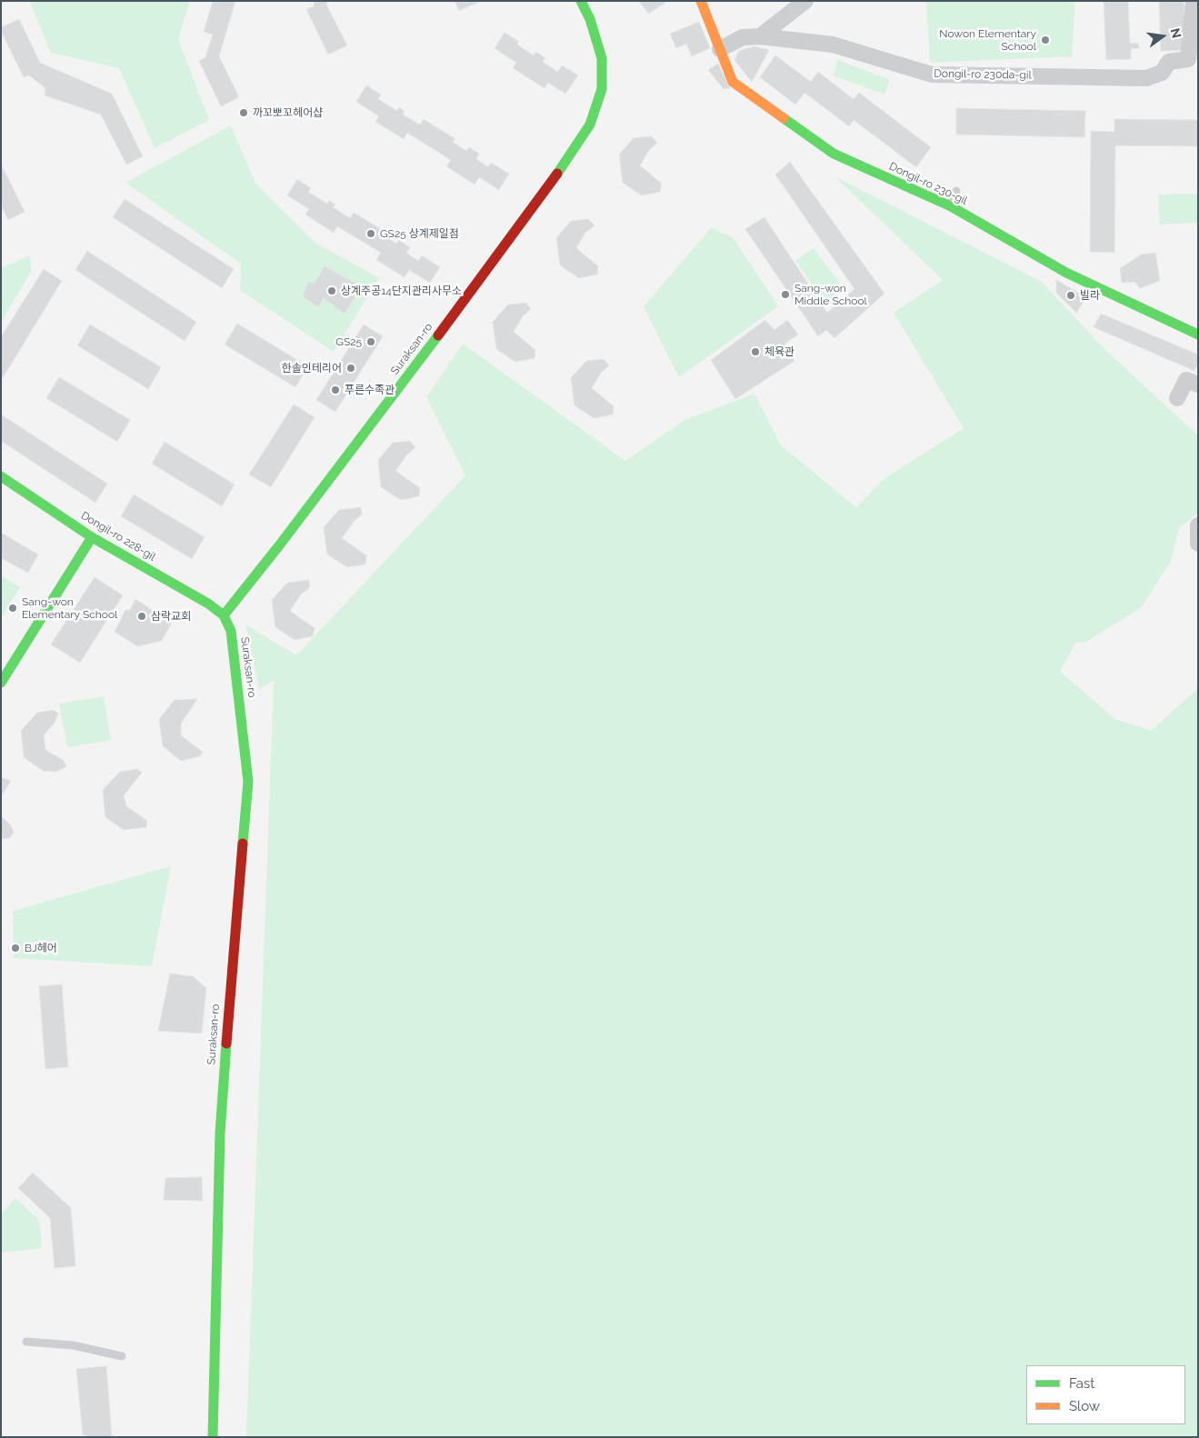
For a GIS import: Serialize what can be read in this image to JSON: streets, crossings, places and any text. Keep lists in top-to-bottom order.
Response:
{
  "streets": {
    "street": [
      "Dongil-ro 230da-gil",
      "Dongil-ro 230-gil",
      "Suraksan-ro",
      "Dongil-ro 228-gil"
    ]
  },
  "crossings": [
    ["Dongil-ro 230da-gil", "Dongil-ro 230-gil"],
    ["Suraksan-ro", "Dongil-ro 228-gil"]
  ],
  "places": [
    "Nowon Elementary School",
    "까꼬뽀꼬헤어샵",
    "GS25 상계제일점",
    "상계주공14단지관리사무소",
    "Sang-won Middle School",
    "빌라",
    "GS25",
    "체육관",
    "한솔인테리어",
    "푸른수족관",
    "Sang-won Elementary School",
    "삼락교회",
    "BJ헤어"
  ],
  "legend": ["Fast", "Slow"],
  "north": "right"
}
